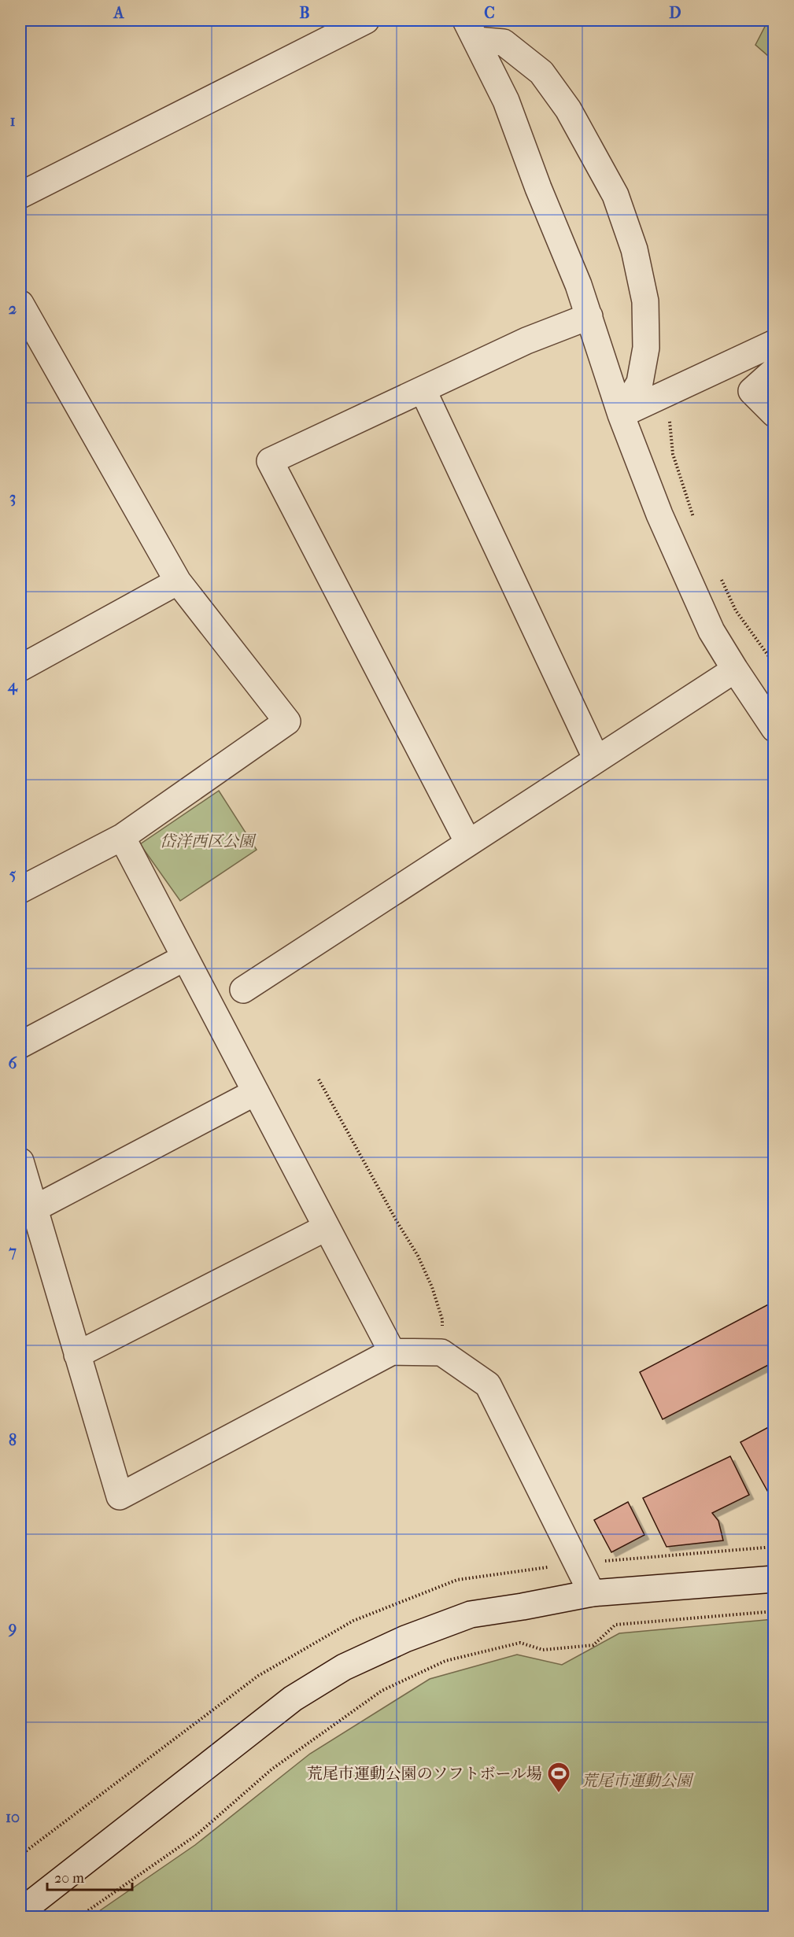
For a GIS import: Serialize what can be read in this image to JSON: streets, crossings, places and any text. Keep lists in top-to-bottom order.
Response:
{
  "parks": ["岱洋西区公園", "荒尾市運動公園"],
  "places": {
    "sports": ["荒尾市運動公園のソフトボール場"]
  },
  "scale_bar": "20 m",
  "grid": {
    "columns": [
      "A",
      "B",
      "C",
      "D"
    ],
    "rows": [
      "1",
      "2",
      "3",
      "4",
      "5",
      "6",
      "7",
      "8",
      "9",
      "10"
    ]
  }
}
